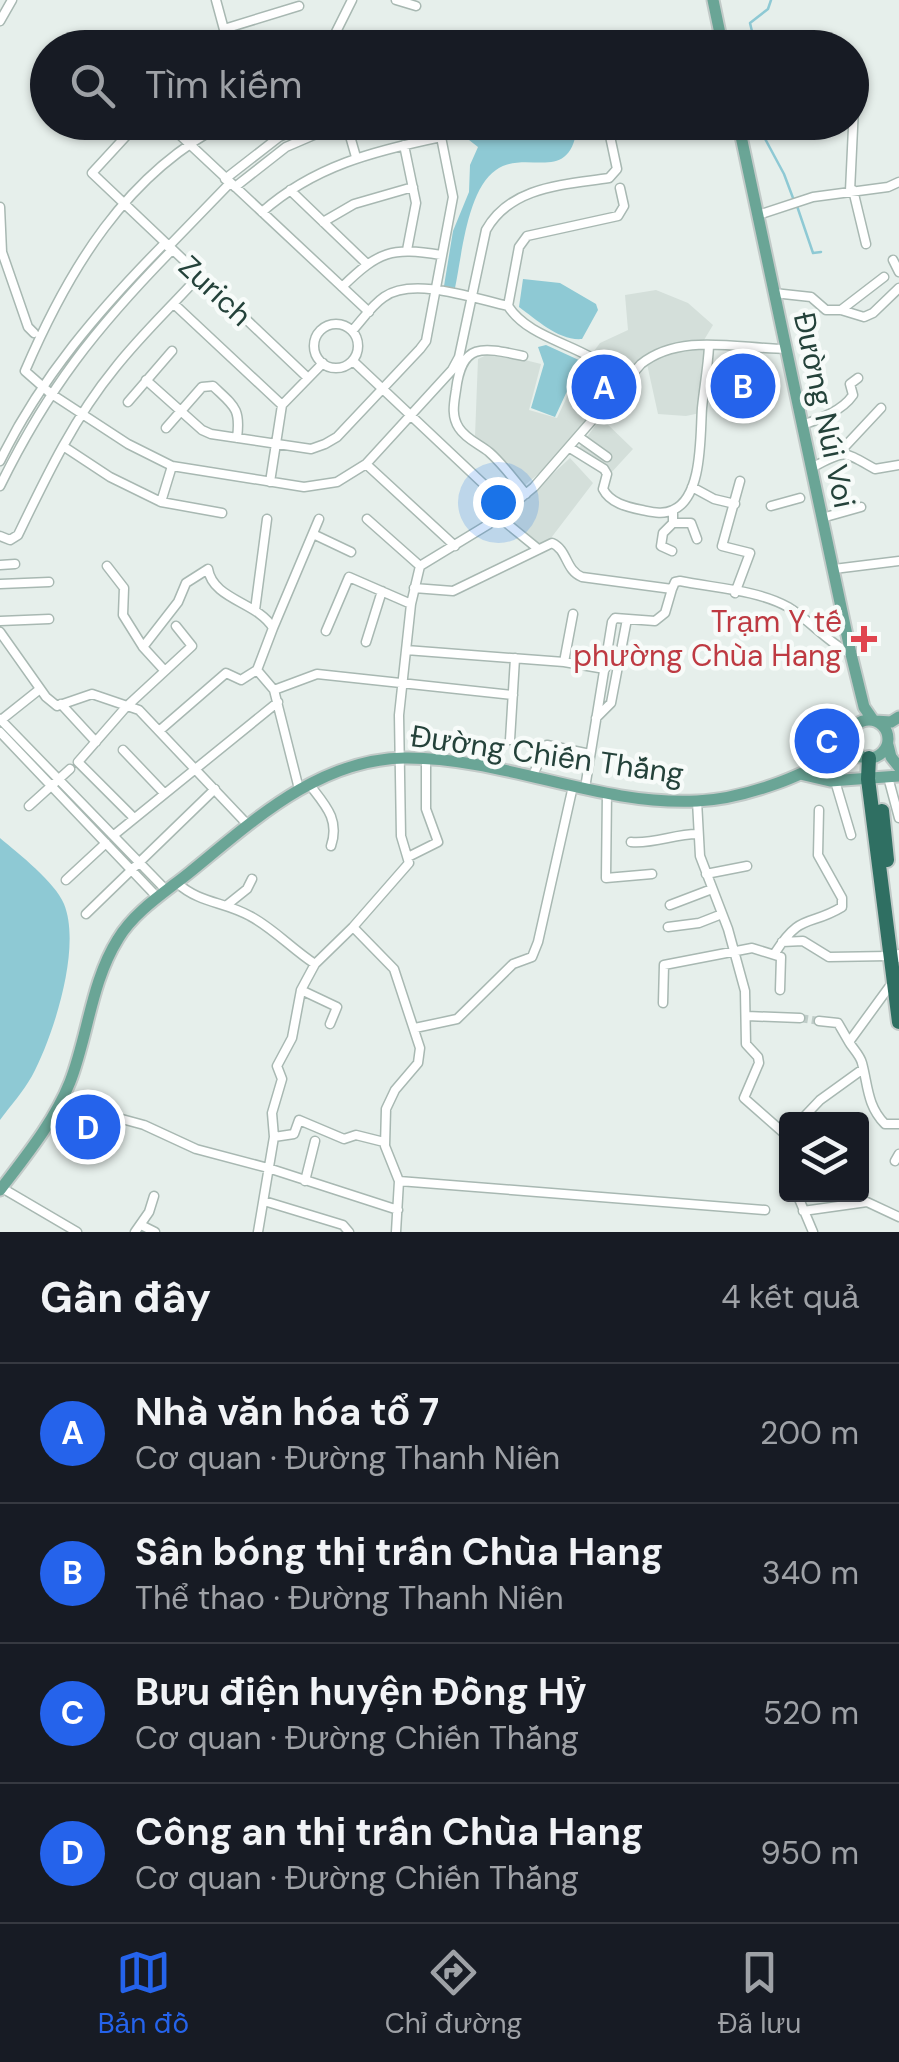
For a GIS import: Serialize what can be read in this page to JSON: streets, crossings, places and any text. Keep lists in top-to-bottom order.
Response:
{
  "streets": {
    "main road": ["Đường Núi Voi", "Đường Chiến Thắng"],
    "street": ["Zurich"]
  },
  "crossings": [
    ["Đường Núi Voi", "Đường Chiến Thắng"]
  ],
  "places": {
    "health": ["Trạm Y tế phường Chùa Hang"]
  },
  "page": {
    "search": "Tìm kiếm",
    "pins": [
      "B",
      "A",
      "C",
      "D"
    ],
    "heading": ["Gần đây", "4 kết quả"],
    "list": [
      {
        "mark": "A",
        "name": "Nhà văn hóa tổ 7",
        "note": "Cơ quan · Đường Thanh Niên",
        "value": "200 m"
      },
      {
        "mark": "B",
        "name": "Sân bóng thị trấn Chùa Hang",
        "note": "Thể thao · Đường Thanh Niên",
        "value": "340 m"
      },
      {
        "mark": "C",
        "name": "Bưu điện huyện Đồng Hỷ",
        "note": "Cơ quan · Đường Chiến Thắng",
        "value": "520 m"
      },
      {
        "mark": "D",
        "name": "Công an thị trấn Chùa Hang",
        "note": "Cơ quan · Đường Chiến Thắng",
        "value": "950 m"
      }
    ],
    "nav": ["Bản đồ", "Chỉ đường", "Đã lưu"]
  }
}
